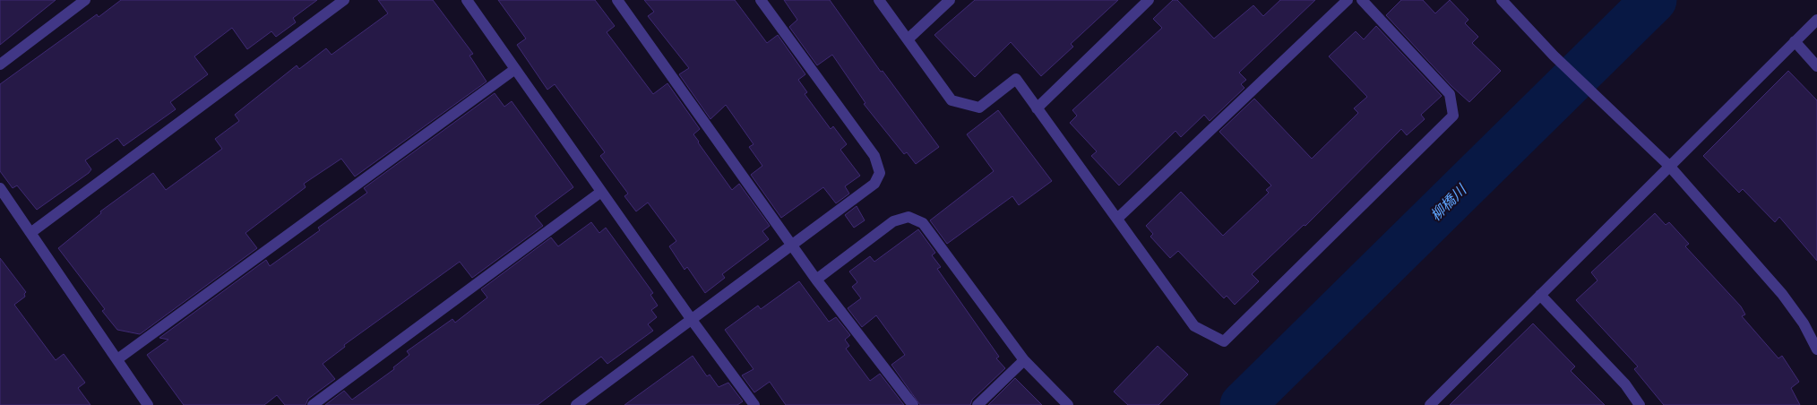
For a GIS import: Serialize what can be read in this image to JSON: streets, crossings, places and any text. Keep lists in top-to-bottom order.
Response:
{
  "water": ["柳橋川"]
}
